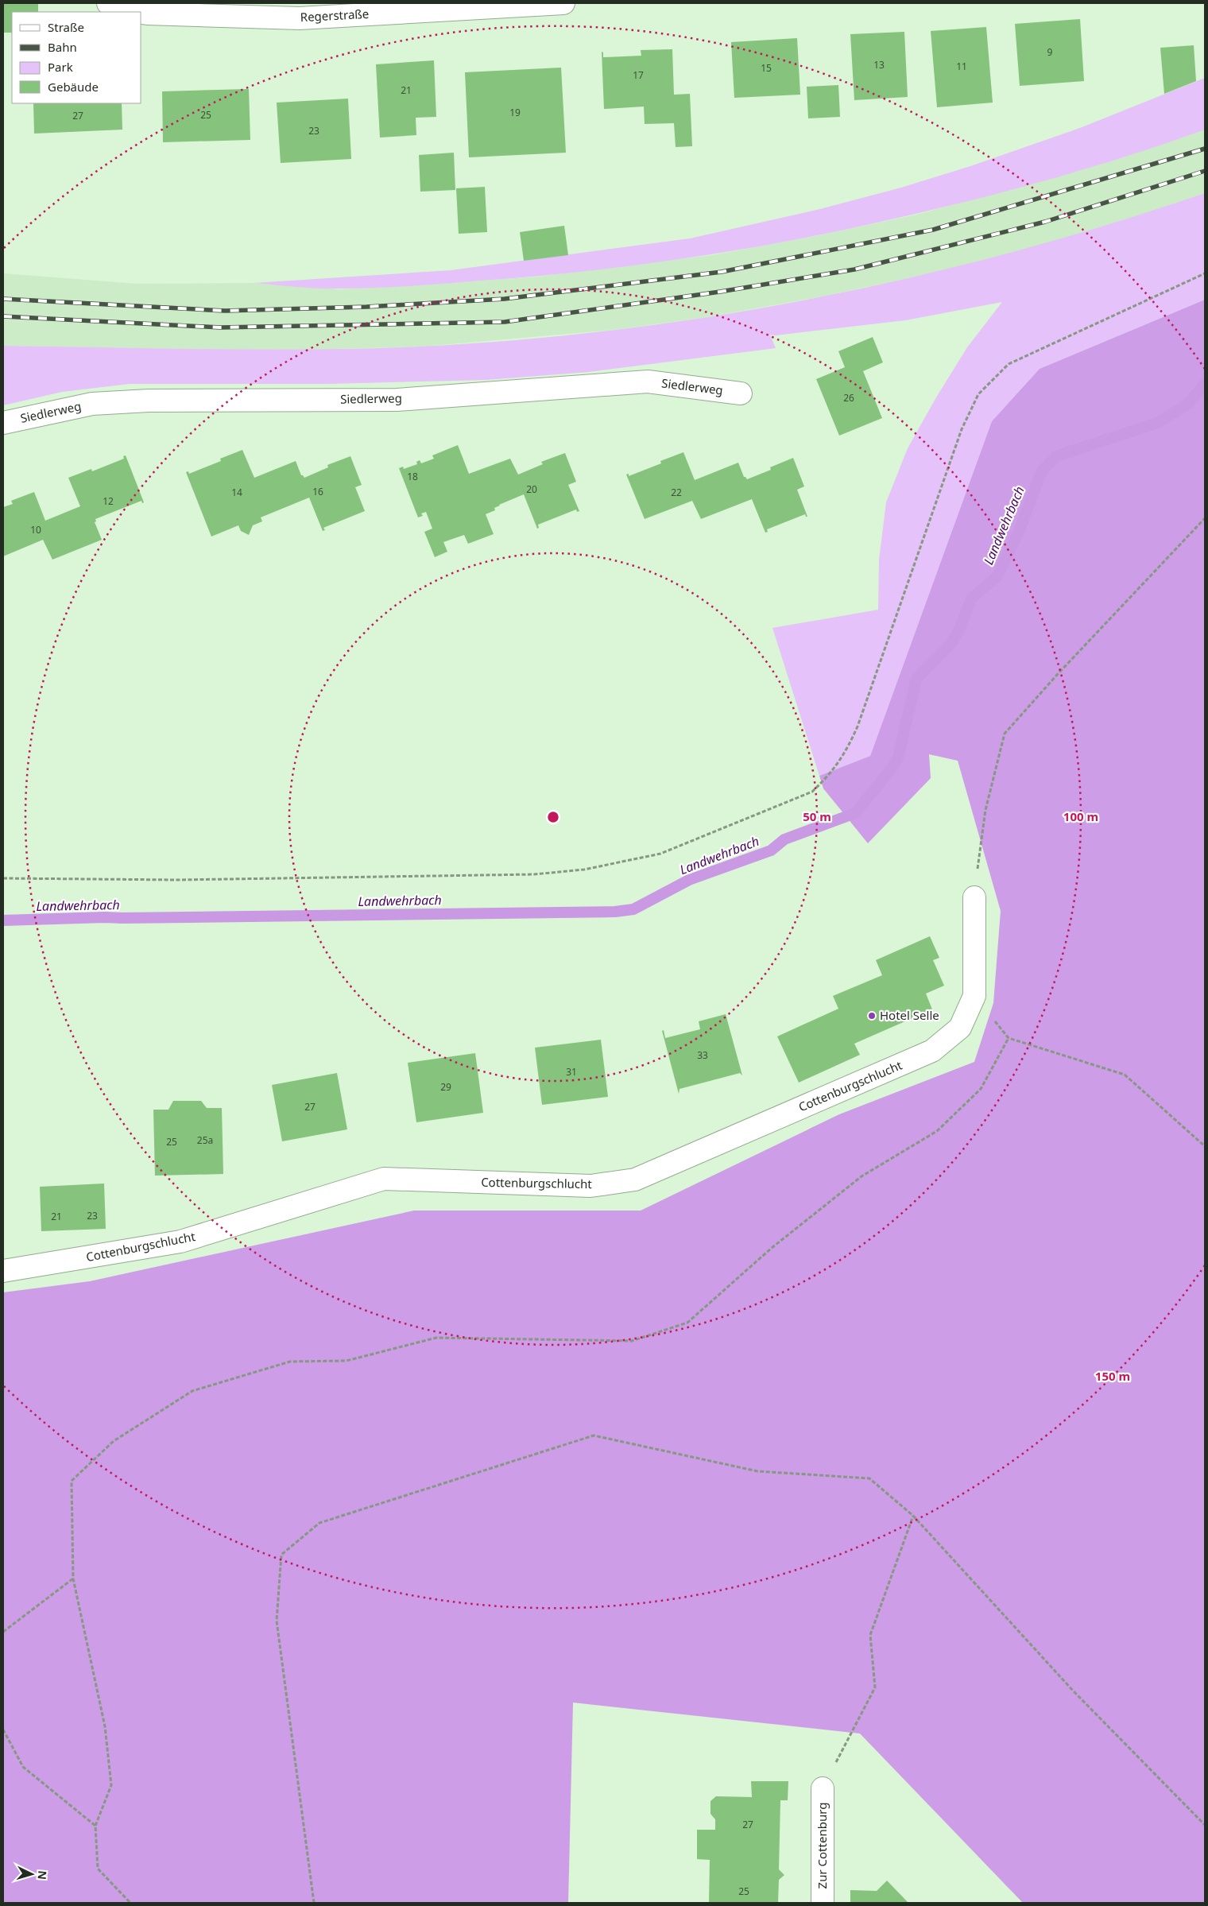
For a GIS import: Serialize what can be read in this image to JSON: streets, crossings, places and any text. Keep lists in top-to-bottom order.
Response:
{
  "streets": {
    "street": [
      "Regerstraße",
      "Siedlerweg",
      "Cottenburgschlucht",
      "Zur Cottenburg"
    ]
  },
  "water": ["Landwehrbach"],
  "places": ["Hotel Selle"],
  "house_numbers": [
    "9",
    "13",
    "11",
    "15",
    "17",
    "21",
    "19",
    "25",
    "27",
    "23",
    "26",
    "18",
    "20",
    "16",
    "14",
    "22",
    "12",
    "10",
    "33",
    "31",
    "29",
    "27",
    "25a",
    "25",
    "23",
    "21",
    "27",
    "25"
  ],
  "legend": [
    "Straße",
    "Bahn",
    "Park",
    "Gebäude"
  ],
  "north": "right",
  "rings": ["50 m", "100 m", "150 m"]
}
